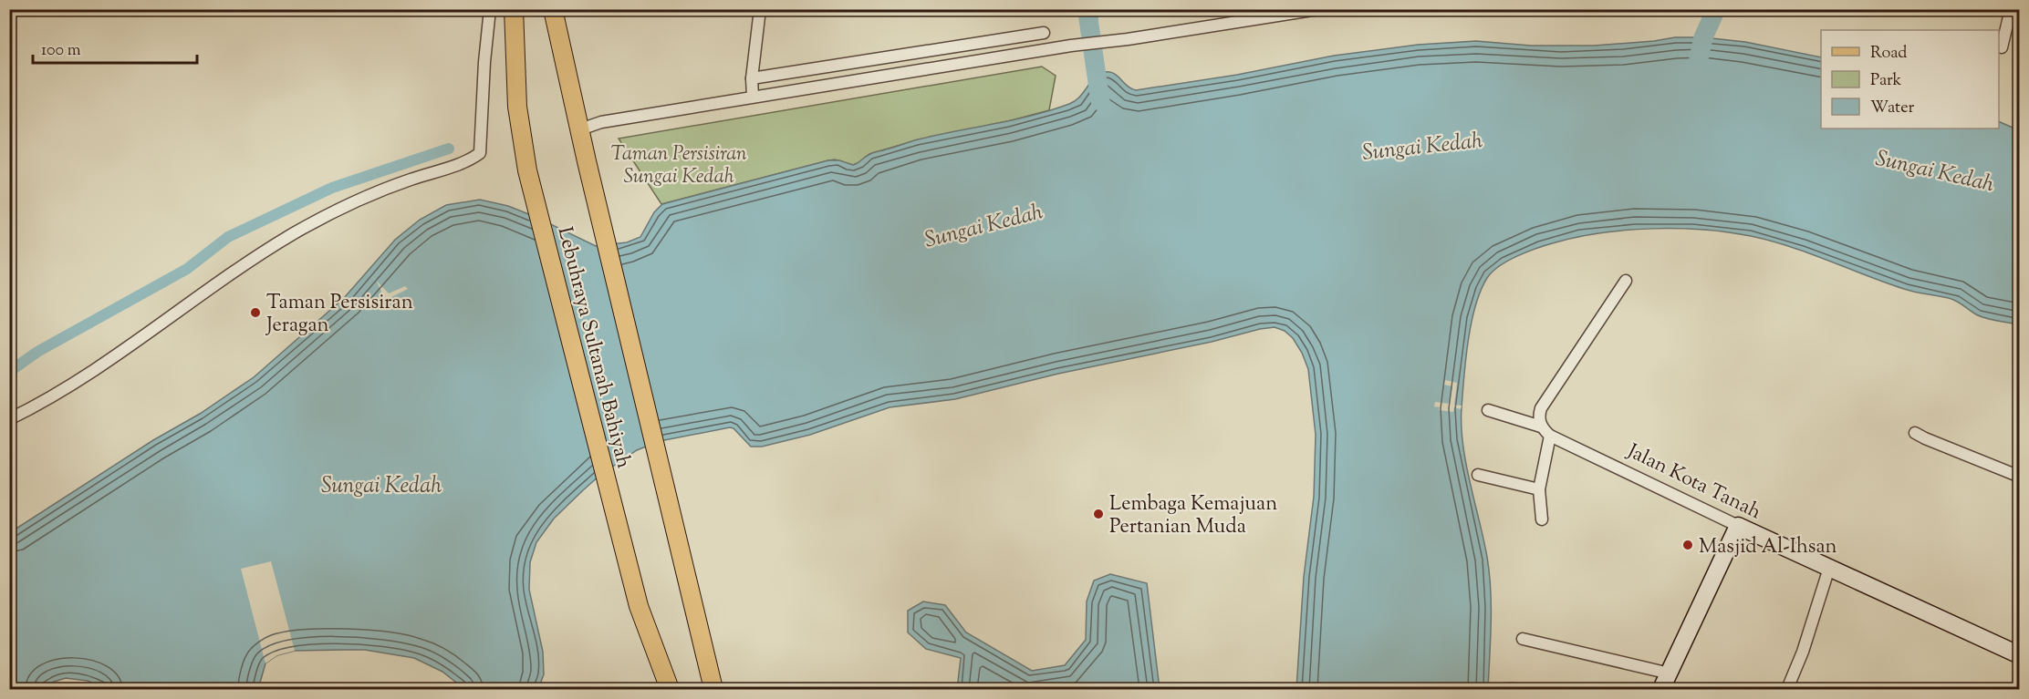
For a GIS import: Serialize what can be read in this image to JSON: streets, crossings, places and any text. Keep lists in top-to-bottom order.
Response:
{
  "streets": {
    "main road": ["Lebuhraya Sultanah Bahiyah"],
    "street": ["Jalan Kota Tanah"]
  },
  "water": ["Sungai Kedah"],
  "parks": ["Taman Persisiran Sungai Kedah"],
  "places": ["Taman Persisiran Jeragan", "Lembaga Kemajuan Pertanian Muda", "Masjid Al-Ihsan"],
  "legend": ["Road", "Park", "Water"],
  "scale_bar": "100 m"
}
